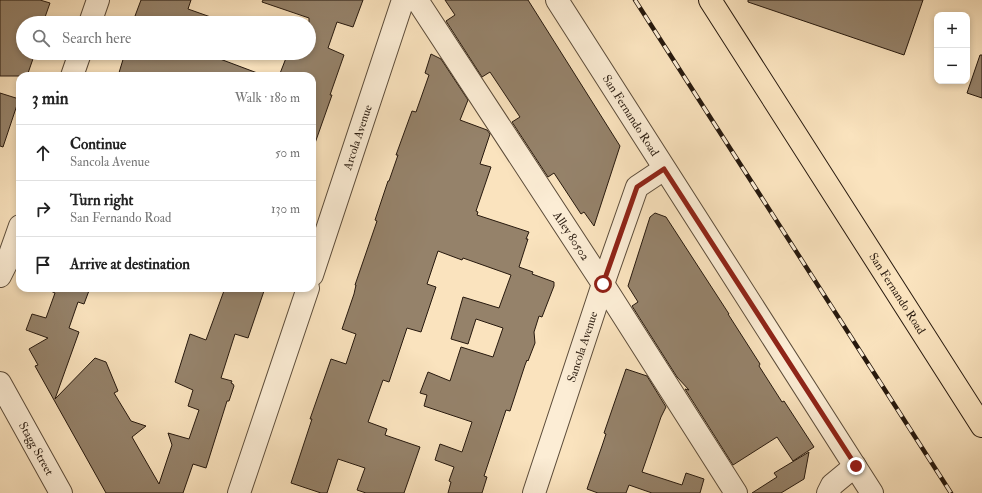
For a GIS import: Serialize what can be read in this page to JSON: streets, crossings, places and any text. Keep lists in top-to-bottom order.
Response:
{
  "streets": {
    "main road": ["San Fernando Road"],
    "street": [
      "Arcola Avenue",
      "Alley 80502",
      "Sancola Avenue",
      "Stagg Street"
    ]
  },
  "crossings": [
    ["San Fernando Road", "Sancola Avenue"],
    ["Alley 80502", "Sancola Avenue"]
  ],
  "page": {
    "map_buttons": ["+", "−"],
    "search": "Search here",
    "heading": ["3 min", "Walk · 180 m"],
    "list": [
      ["Continue", "Sancola Avenue", "50 m"],
      ["Turn right", "San Fernando Road", "130 m"],
      "Arrive at destination"
    ]
  }
}
